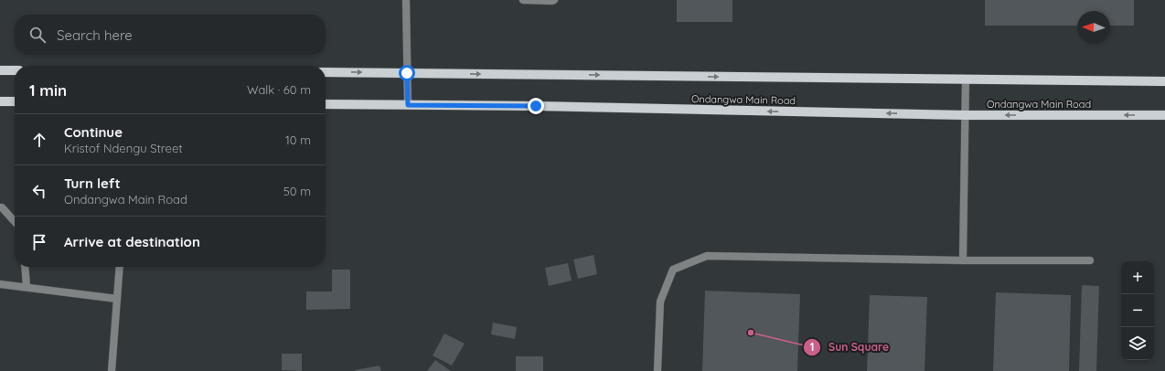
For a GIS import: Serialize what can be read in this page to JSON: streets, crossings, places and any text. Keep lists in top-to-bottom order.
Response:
{
  "streets": {
    "main road": ["Ondangwa Main Road"]
  },
  "places": ["Sun Square"],
  "north": "left",
  "page": {
    "search": "Search here",
    "heading": ["1 min", "Walk · 60 m"],
    "list": [
      ["Continue", "Kristof Ndengu Street", "10 m"],
      ["Turn left", "Ondangwa Main Road", "50 m"],
      "Arrive at destination"
    ],
    "map_buttons": ["+", "−"]
  }
}
